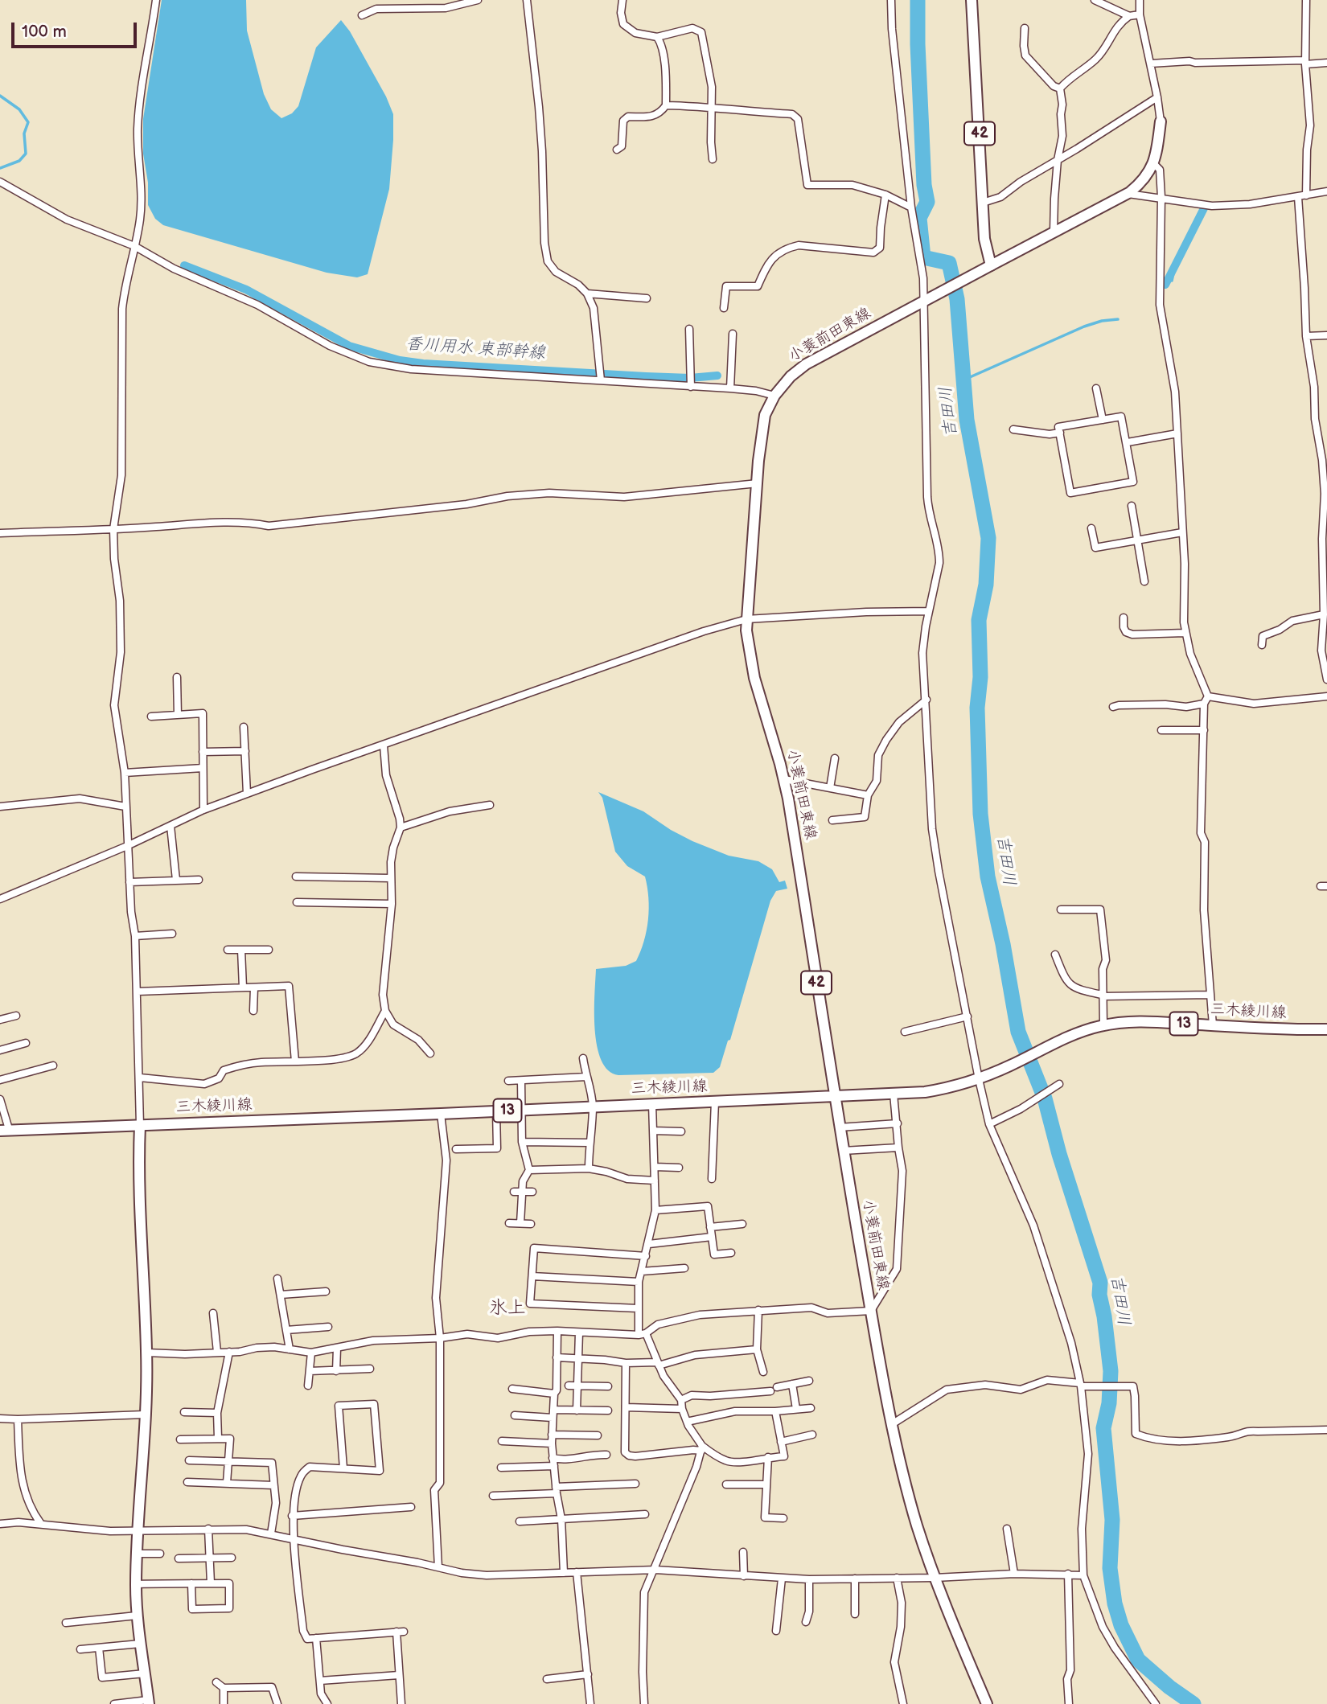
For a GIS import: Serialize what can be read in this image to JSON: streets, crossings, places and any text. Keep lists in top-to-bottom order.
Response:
{
  "streets": {
    "main road": [
      "42",
      "小蓑前田東線",
      "三木綾川線",
      "13"
    ]
  },
  "crossings": [
    ["42", "小蓑前田東線"],
    ["小蓑前田東線", "三木綾川線"]
  ],
  "districts": ["氷上"],
  "water": ["香川用水 東部幹線", "吉田川"],
  "scale_bar": "100 m"
}
